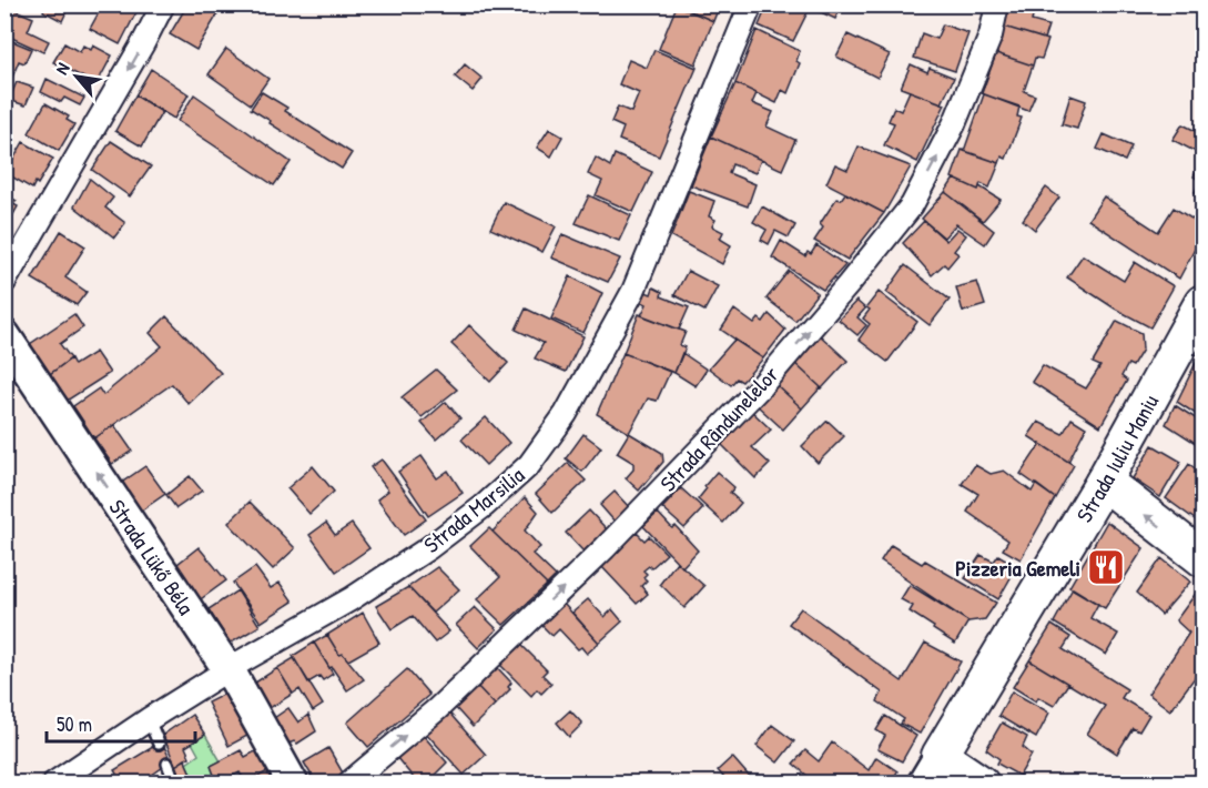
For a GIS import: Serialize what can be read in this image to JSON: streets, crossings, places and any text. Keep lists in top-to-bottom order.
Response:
{
  "streets": {
    "main road": ["Strada Iuliu Maniu", "Strada Lükő Béla"],
    "street": ["Strada Rândunelelor", "Strada Marsilia"]
  },
  "crossings": [
    ["Strada Marsilia", "Strada Lükő Béla"]
  ],
  "one_way": ["Strada Rândunelelor", "Strada Lükő Béla"],
  "places": {
    "restaurant": ["Pizzeria Gemeli"]
  },
  "scale_bar": "50 m",
  "north": "top left"
}
